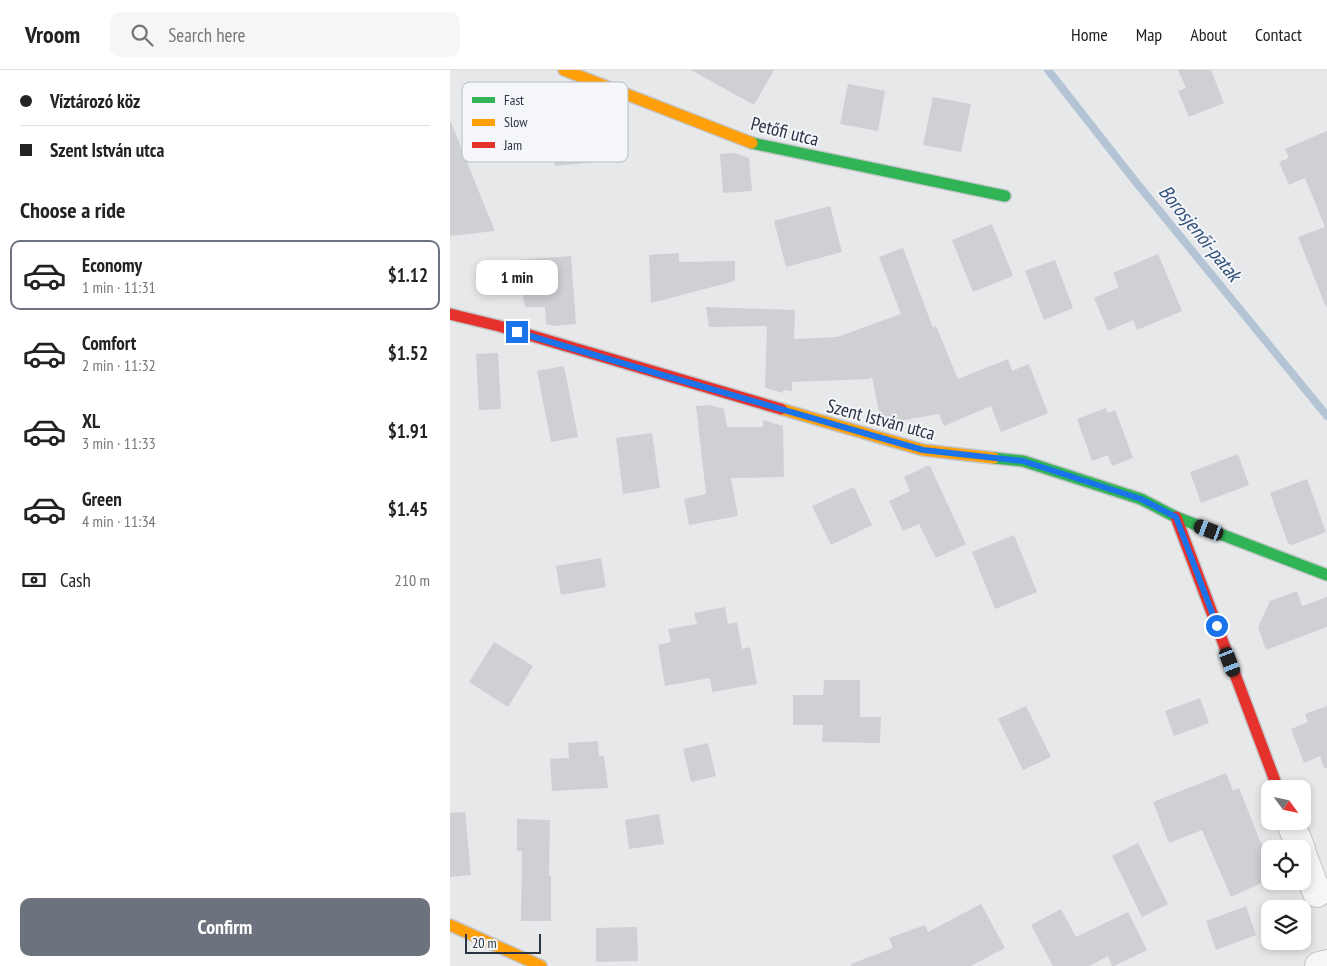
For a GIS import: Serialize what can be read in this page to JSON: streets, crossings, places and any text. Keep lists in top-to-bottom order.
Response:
{
  "streets": {
    "street": ["Petőfi utca", "Szent István utca"]
  },
  "water": ["Borosjenői-patak"],
  "legend": ["Fast", "Slow", "Jam"],
  "scale_bar": "20 m",
  "north": "bottom right",
  "page": {
    "header": "Vroom",
    "search": "Search here",
    "nav": [
      "Home",
      "Map",
      "About",
      "Contact"
    ],
    "banner": ["Víztározó köz", "Szent István utca"],
    "heading": "Choose a ride",
    "list": [
      {
        "name": "Economy",
        "note": "1 min · 11:31",
        "value": "$1.12"
      },
      {
        "name": "Comfort",
        "note": "2 min · 11:32",
        "value": "$1.52"
      },
      {
        "name": "XL",
        "note": "3 min · 11:33",
        "value": "$1.91"
      },
      {
        "name": "Green",
        "note": "4 min · 11:34",
        "value": "$1.45"
      }
    ],
    "bubble": "1 min",
    "pay": ["Cash", "210 m"],
    "buttons": "Confirm",
    "scale": "20 m"
  }
}
